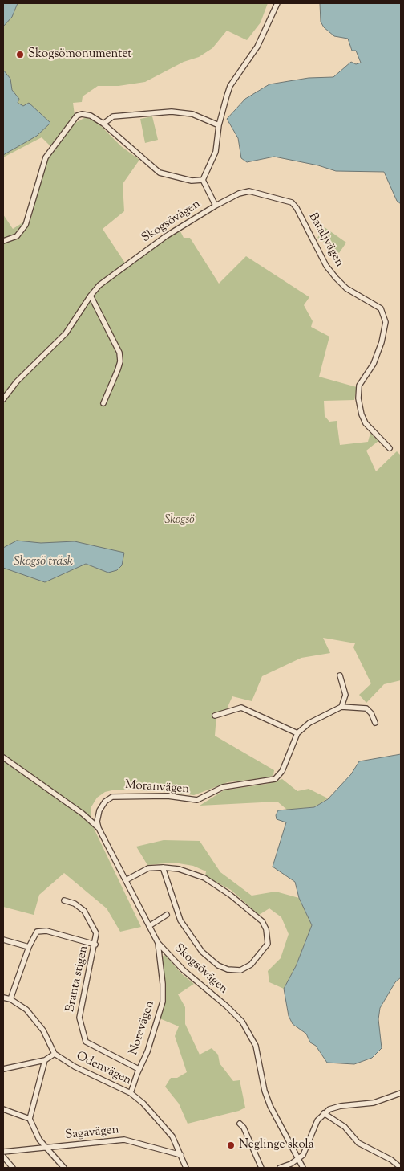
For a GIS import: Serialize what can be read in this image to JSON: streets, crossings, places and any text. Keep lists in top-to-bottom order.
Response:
{
  "streets": {
    "street": [
      "Skogsövägen",
      "Bataljvägen",
      "Moranvägen",
      "Branta stigen",
      "Norevägen",
      "Odenvägen",
      "Sagavägen"
    ]
  },
  "crossings": [
    ["Skogsövägen", "Bataljvägen"],
    ["Skogsövägen", "Moranvägen"],
    ["Skogsövägen", "Norevägen"],
    ["Branta stigen", "Norevägen"],
    ["Norevägen", "Odenvägen"],
    ["Odenvägen", "Sagavägen"]
  ],
  "water": ["Skogsö träsk"],
  "parks": ["Skogsö"],
  "places": ["Skogsömonumentet", "Neglinge skola"]
}
